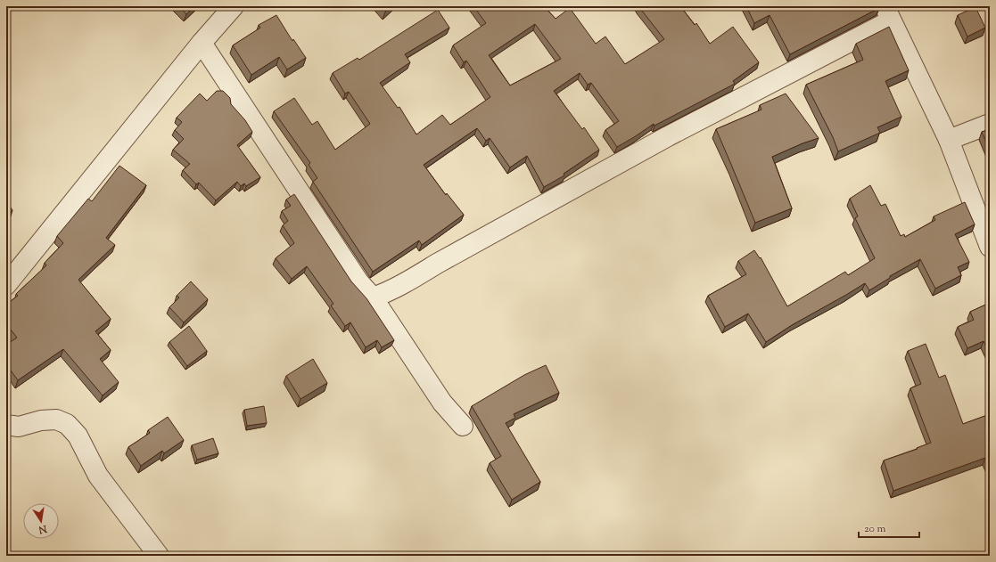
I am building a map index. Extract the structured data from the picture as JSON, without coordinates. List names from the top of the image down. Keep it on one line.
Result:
{"scale_bar":"20 m","north":"bottom"}
